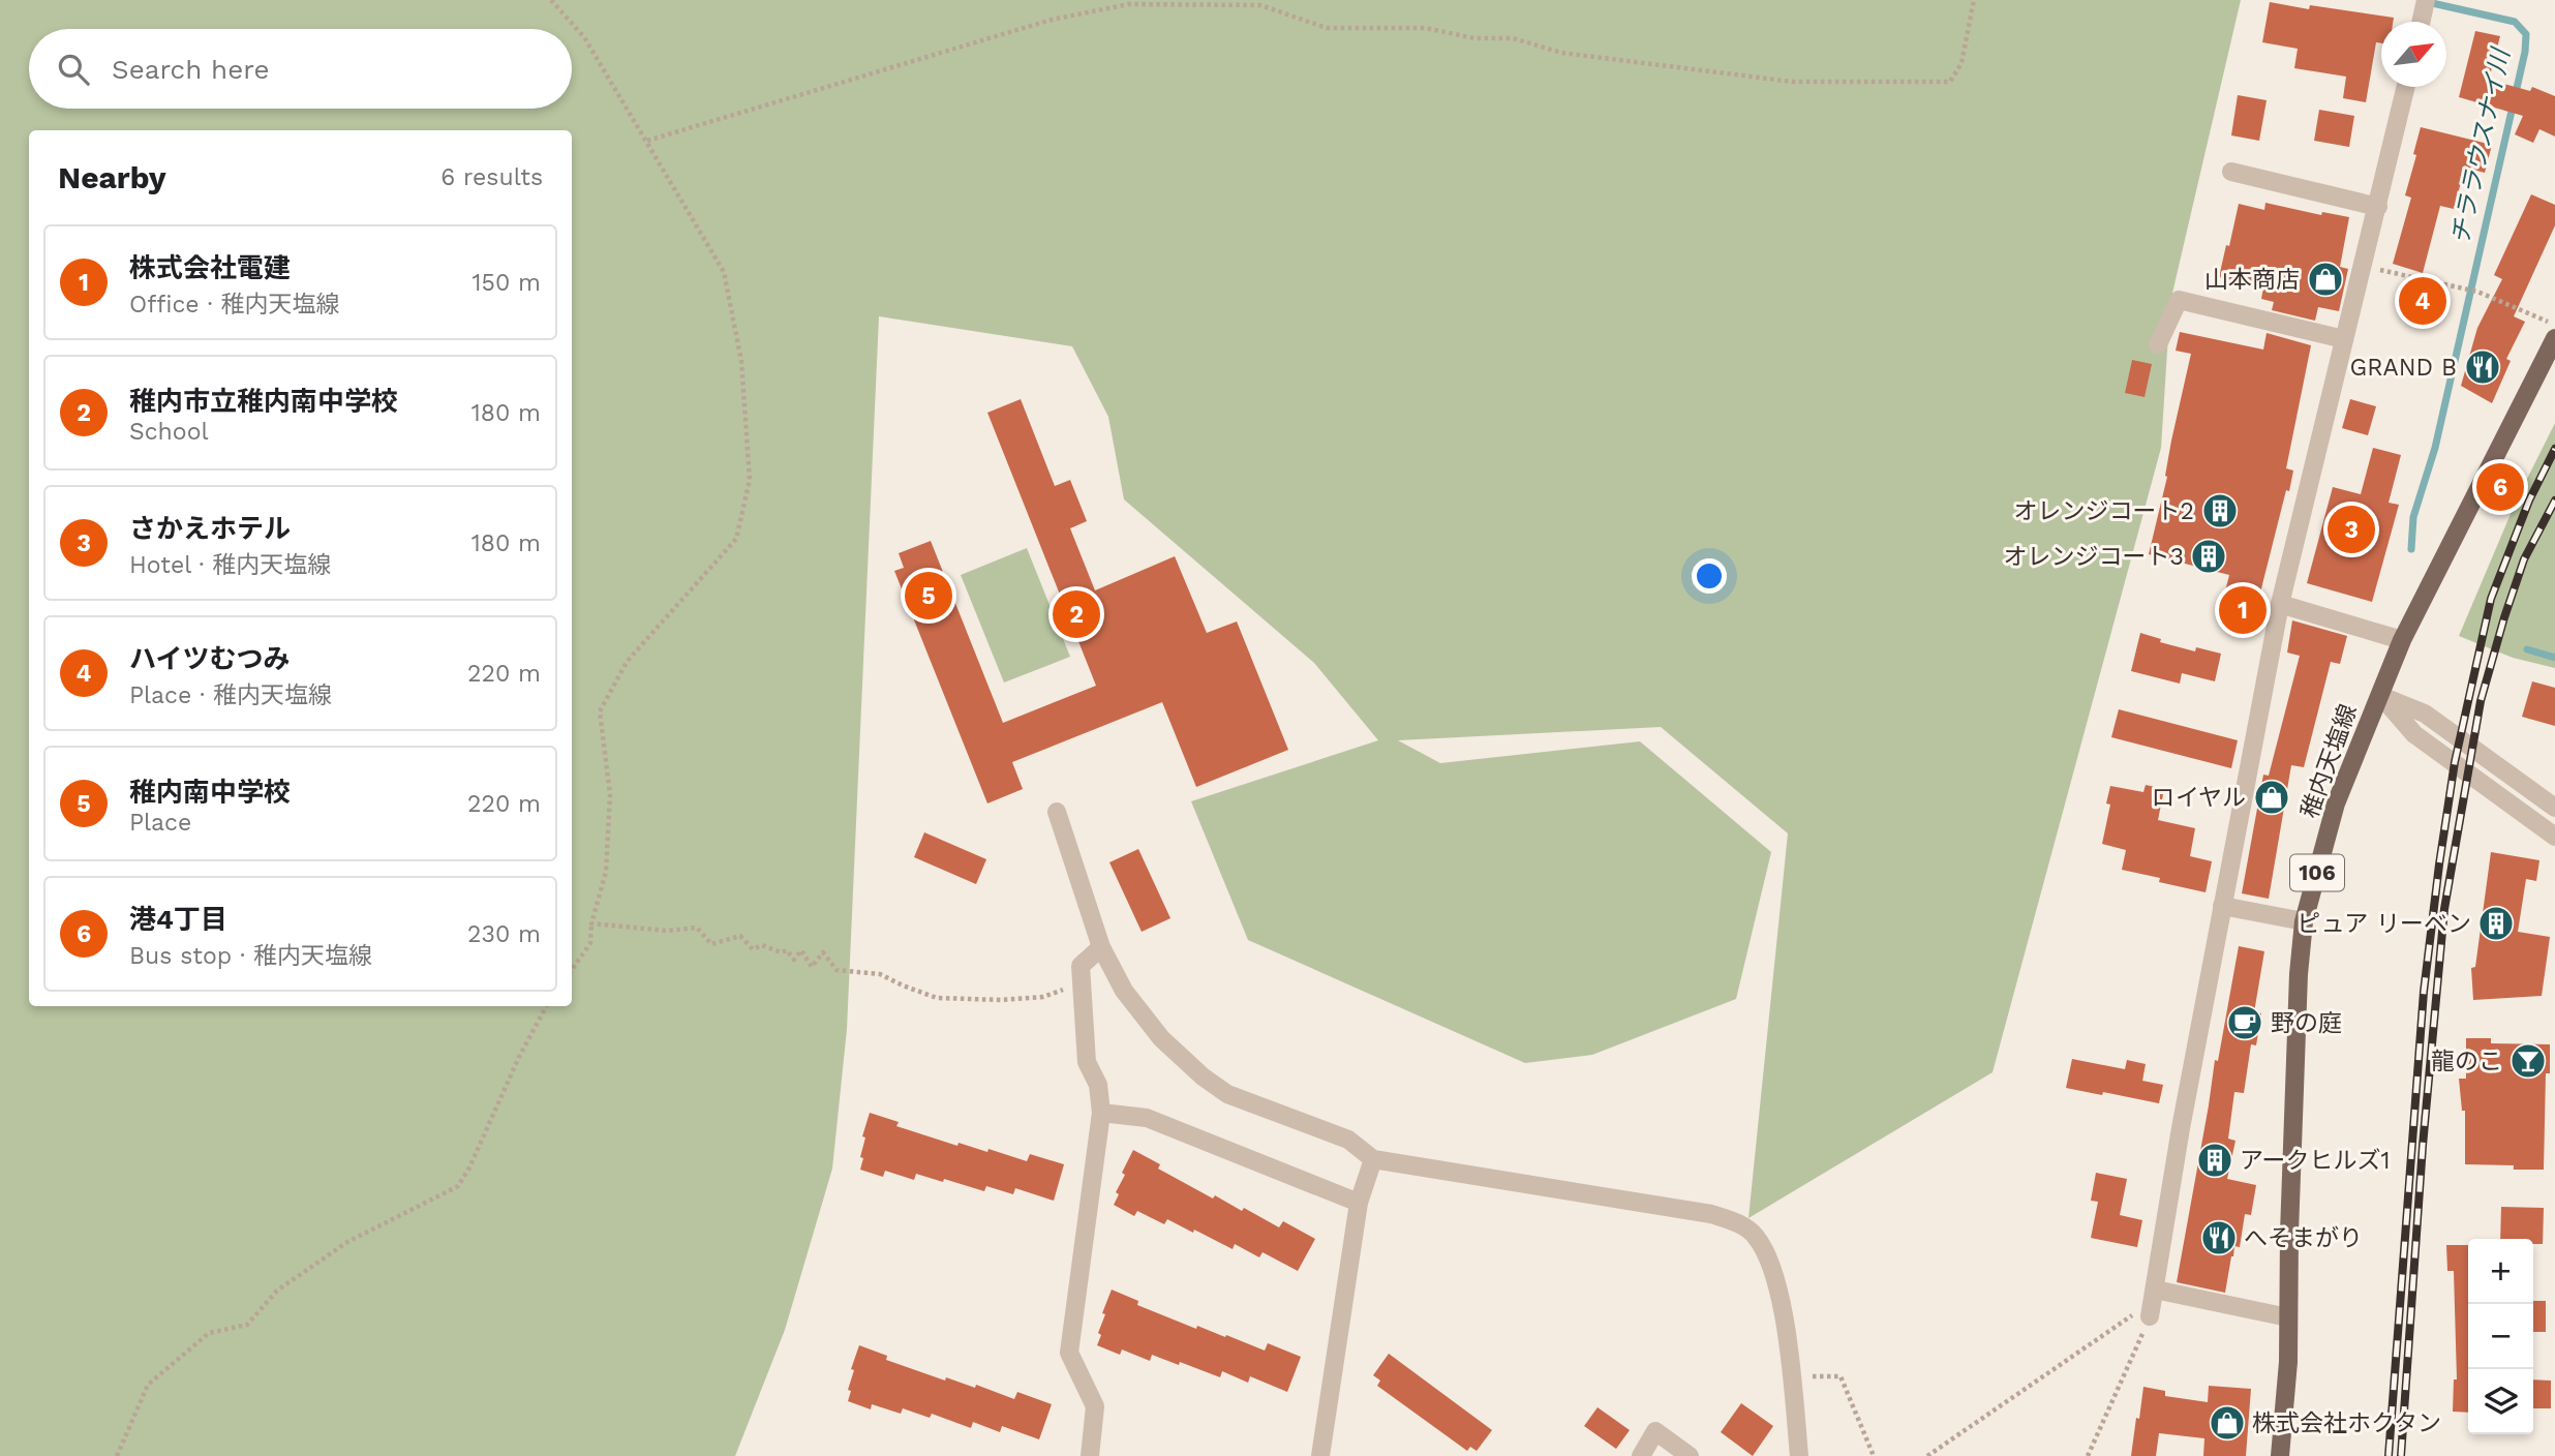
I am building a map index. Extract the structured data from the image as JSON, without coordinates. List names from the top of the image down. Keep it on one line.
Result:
{"streets":{"main road":["稚内天塩線","106"]},"water":["チララウスナイ川"],"places":{"shop":["山本商店","ロイヤル","株式会社ホクタン"],"restaurant":["GRAND B","へそまがり"],"building":["オレンジコート2","オレンジコート3","ピュア リーベン","アークヒルズ1"],"cafe":["野の庭"],"bar":["龍のこ"]},"north":"top right","page":{"search":"Search here","heading":["Nearby","6 results"],"list":[{"mark":"1","name":"株式会社電建","note":"Office · 稚内天塩線","value":"150 m"},{"mark":"2","name":"稚内市立稚内南中学校","note":"School","value":"180 m"},{"mark":"3","name":"さかえホテル","note":"Hotel · 稚内天塩線","value":"180 m"},{"mark":"4","name":"ハイツむつみ","note":"Place · 稚内天塩線","value":"220 m"},{"mark":"5","name":"稚内南中学校","note":"Place","value":"220 m"},{"mark":"6","name":"港4丁目","note":"Bus stop · 稚内天塩線","value":"230 m"}],"pins":["4","6","3","5","1","2"],"map_buttons":["+","−"]}}
